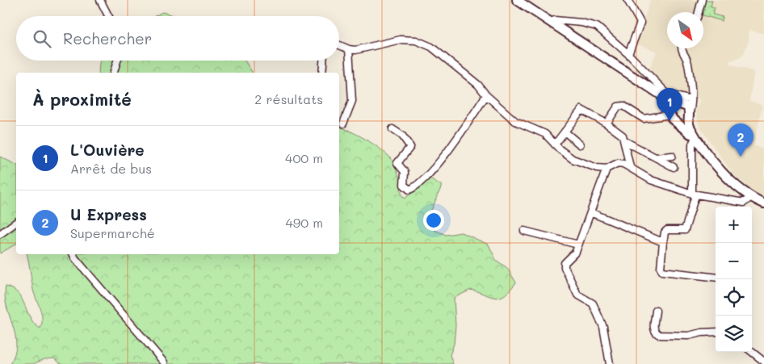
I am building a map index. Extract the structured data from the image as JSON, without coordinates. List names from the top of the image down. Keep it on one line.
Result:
{"north":"bottom right","page":{"search":"Rechercher","heading":["À proximité","2 résultats"],"pins":["1","2"],"list":[{"mark":"1","name":"L'Ouvière","note":"Arrêt de bus","value":"400 m"},{"mark":"2","name":"U Express","note":"Supermarché","value":"490 m"}],"map_buttons":["+","−"]}}
